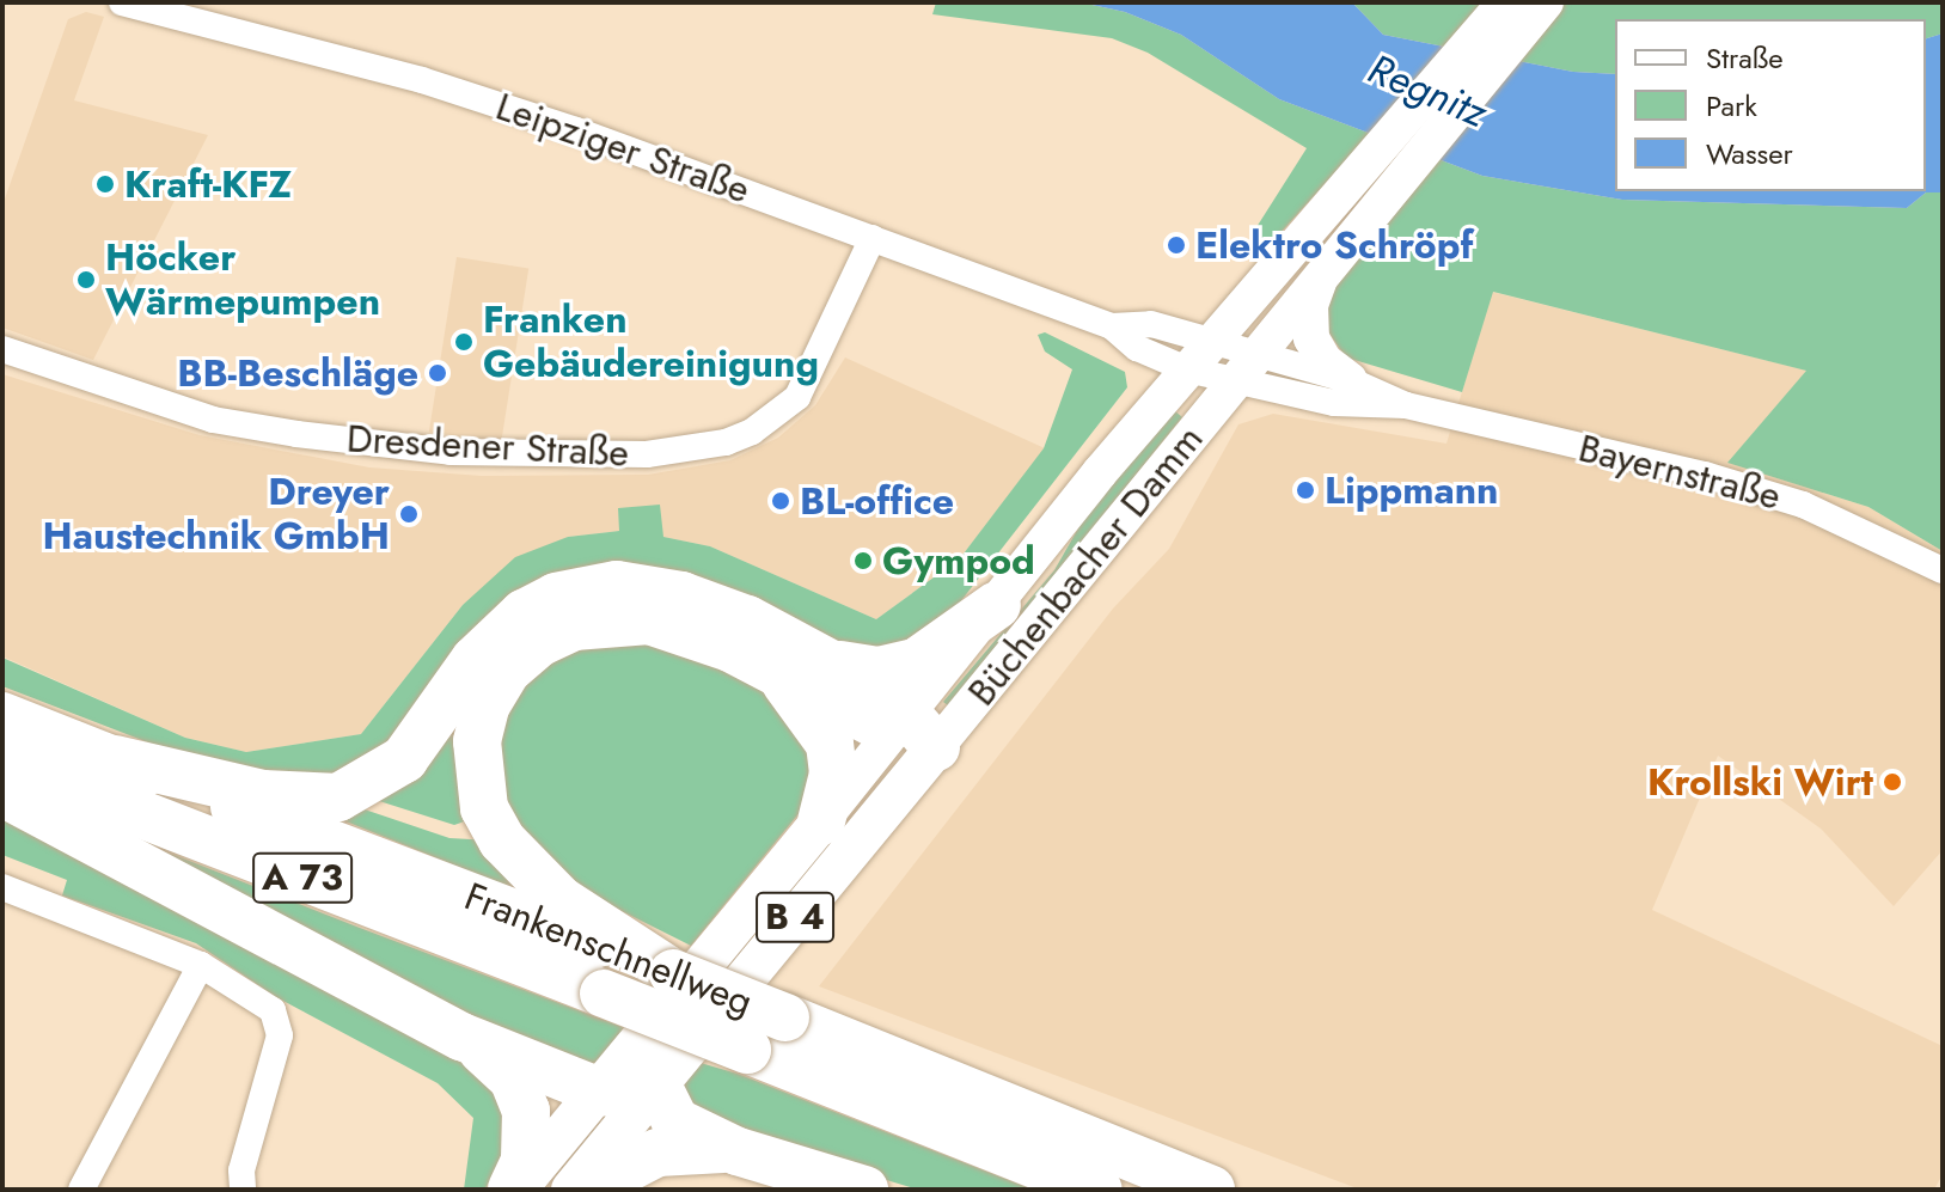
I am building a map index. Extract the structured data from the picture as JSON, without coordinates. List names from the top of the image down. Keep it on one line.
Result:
{"streets":{"highway":["A 73","Frankenschnellweg"],"main road":["Büchenbacher Damm","B 4"],"street":["Leipziger Straße","Dresdener Straße","Bayernstraße"]},"crossings":[["Leipziger Straße","Dresdener Straße"],["Leipziger Straße","Büchenbacher Damm"],["Bayernstraße","Büchenbacher Damm"],["Büchenbacher Damm","B 4"]],"water":["Regnitz"],"places":["Kraft-KFZ","Elektro Schröpf","Höcker Wärmepumpen","Franken Gebäudereinigung","BB-Beschläge","Lippmann","BL-office","Dreyer Haustechnik GmbH","Gympod","Krollski Wirt"],"legend":["Straße","Park","Wasser"]}
